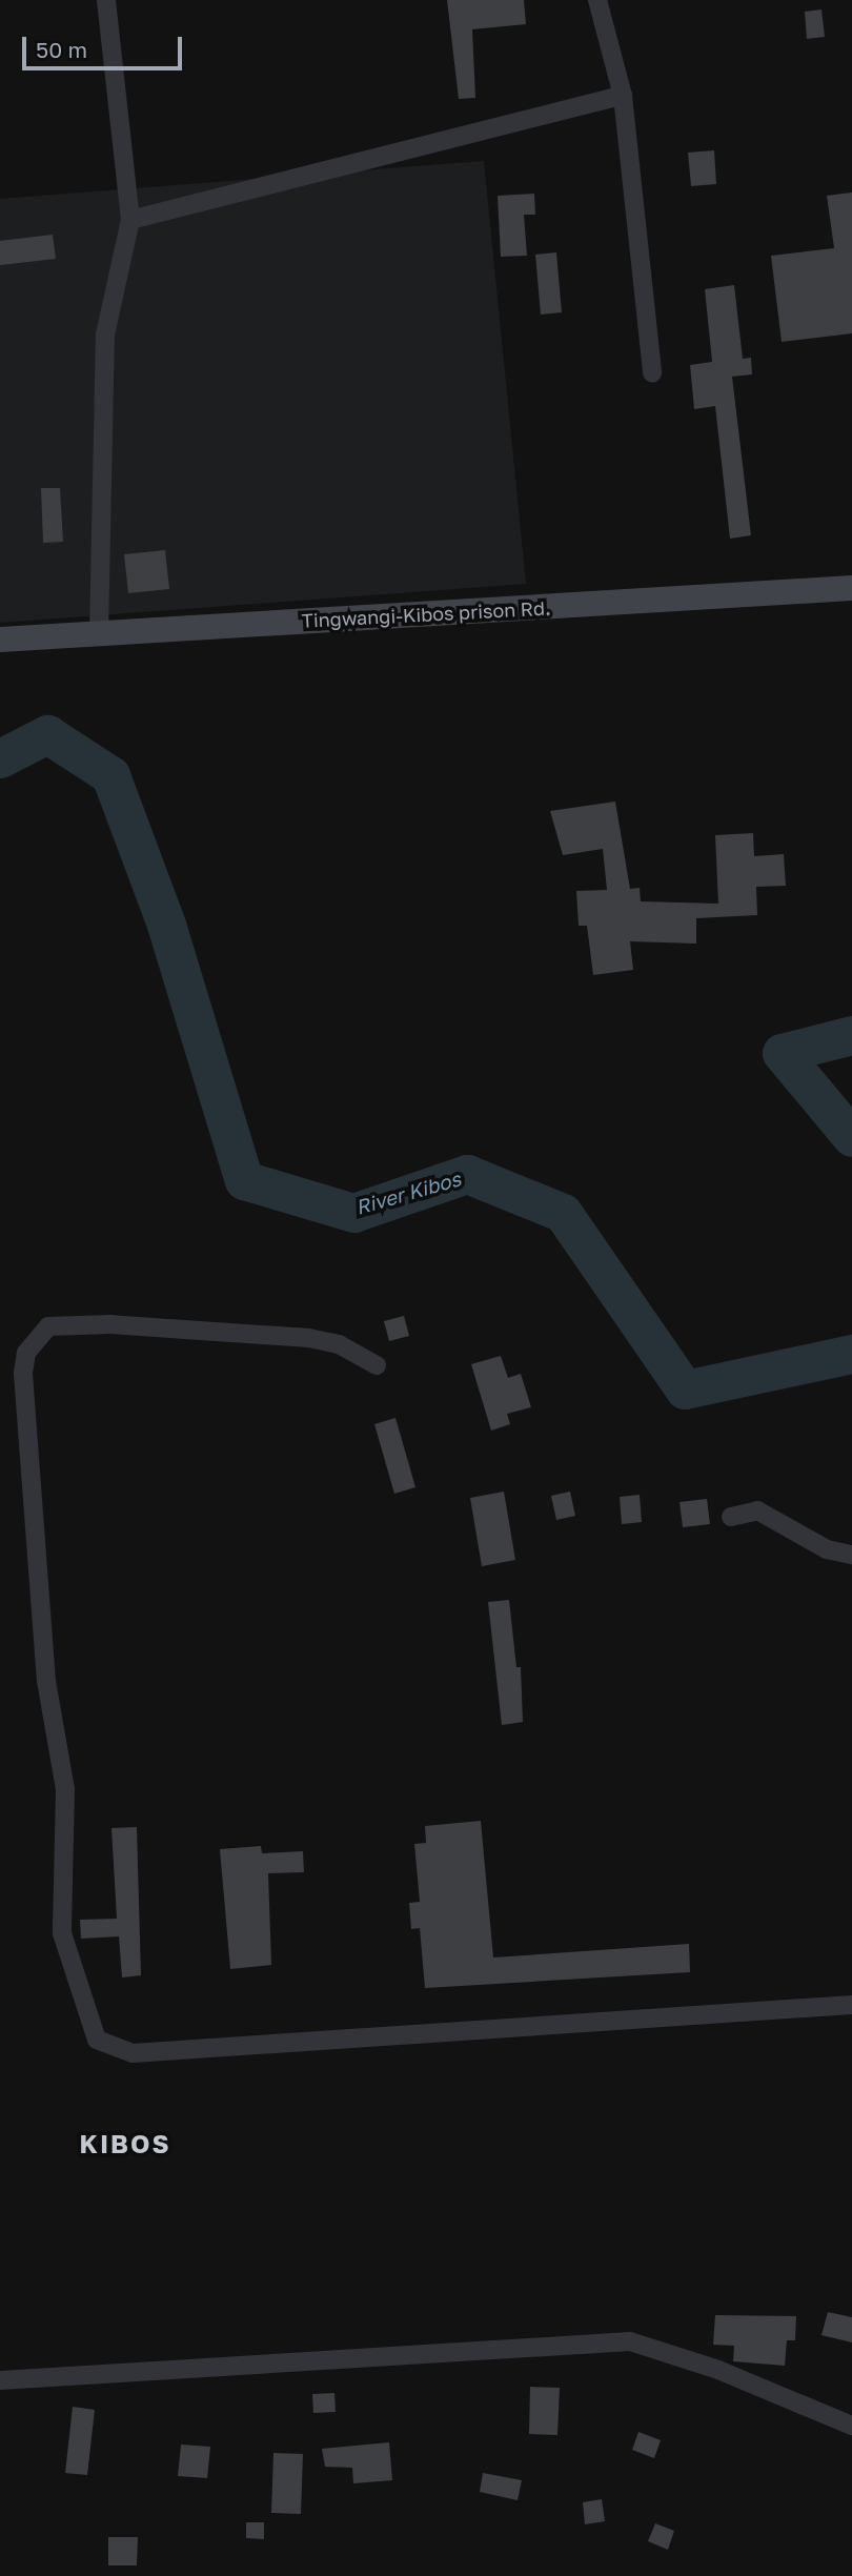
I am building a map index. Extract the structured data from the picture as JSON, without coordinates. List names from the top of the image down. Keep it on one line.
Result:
{"streets":{"street":["Tingwangi-Kibos prison Rd."]},"districts":["KIBOS"],"water":["River Kibos"],"scale_bar":"50 m"}
